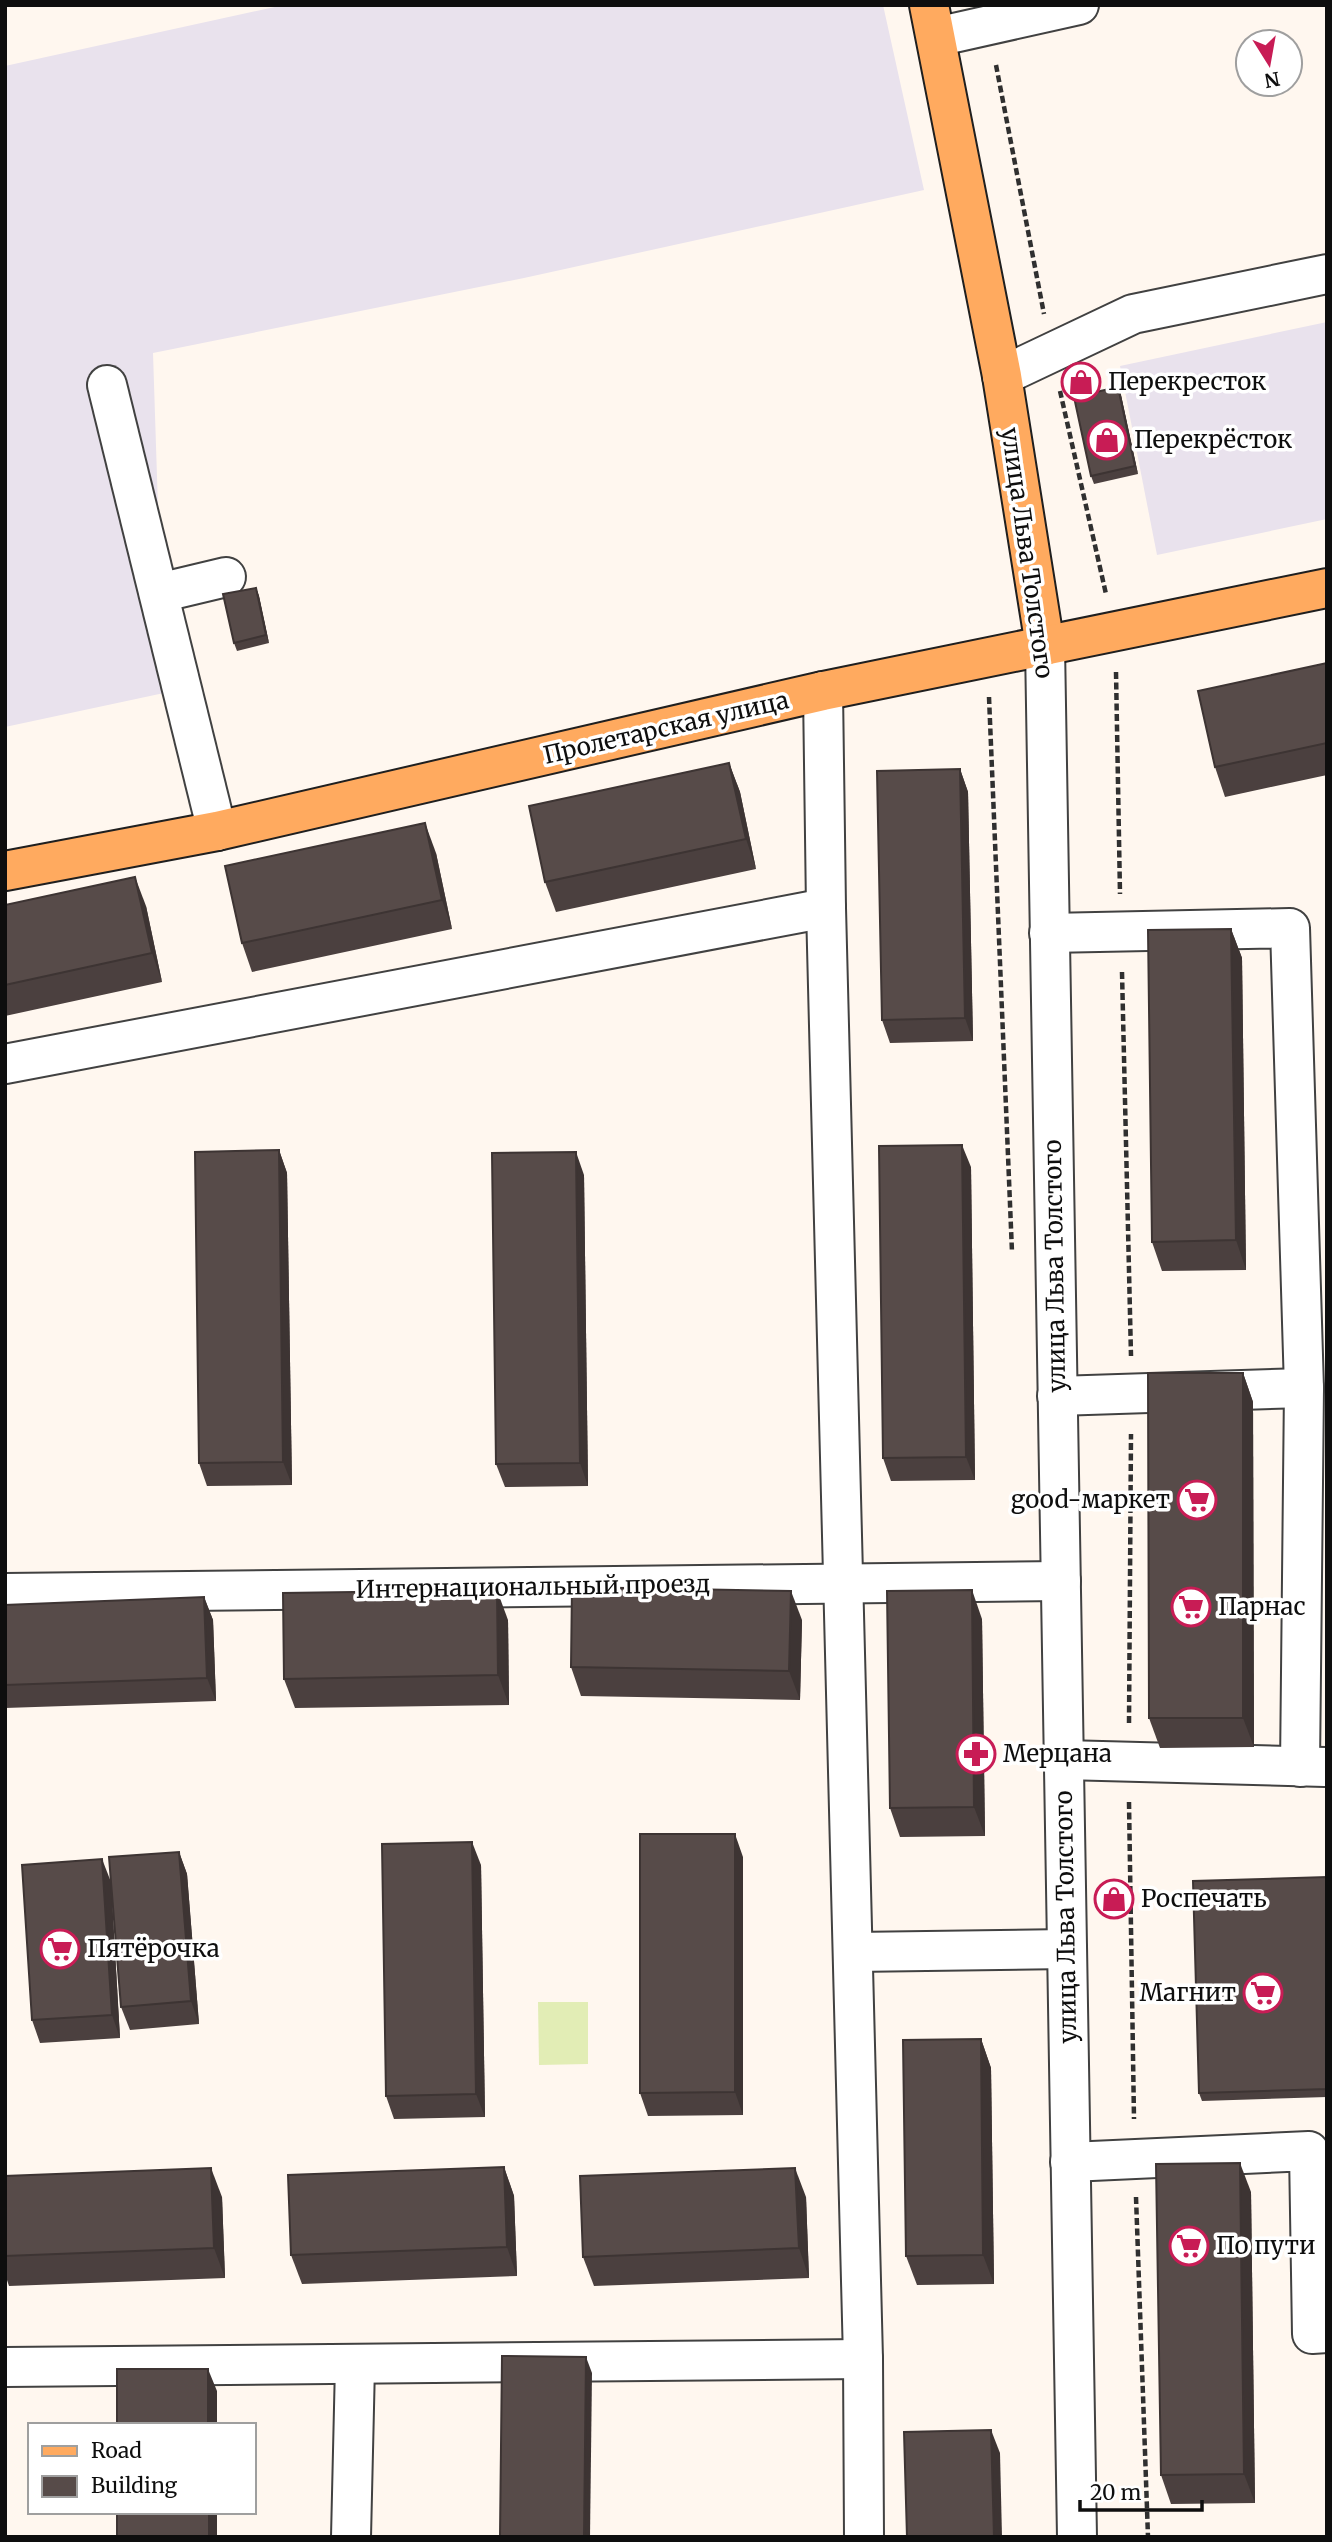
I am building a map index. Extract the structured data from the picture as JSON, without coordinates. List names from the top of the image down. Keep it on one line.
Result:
{"streets":{"main road":["улица Льва Толстого","Пролетарская улица"],"street":["Интернациональный проезд"]},"crossings":[["улица Льва Толстого","Пролетарская улица"],["улица Льва Толстого","Интернациональный проезд"]],"places":{"shop":["Перекресток","Перекрёсток","Роспечать"],"supermarket":["good-маркет","Парнас","Пятёрочка","Магнит","По пути"],"pharmacy":["Мерцана"]},"legend":["Road","Building"],"scale_bar":"20 m","north":"bottom"}
